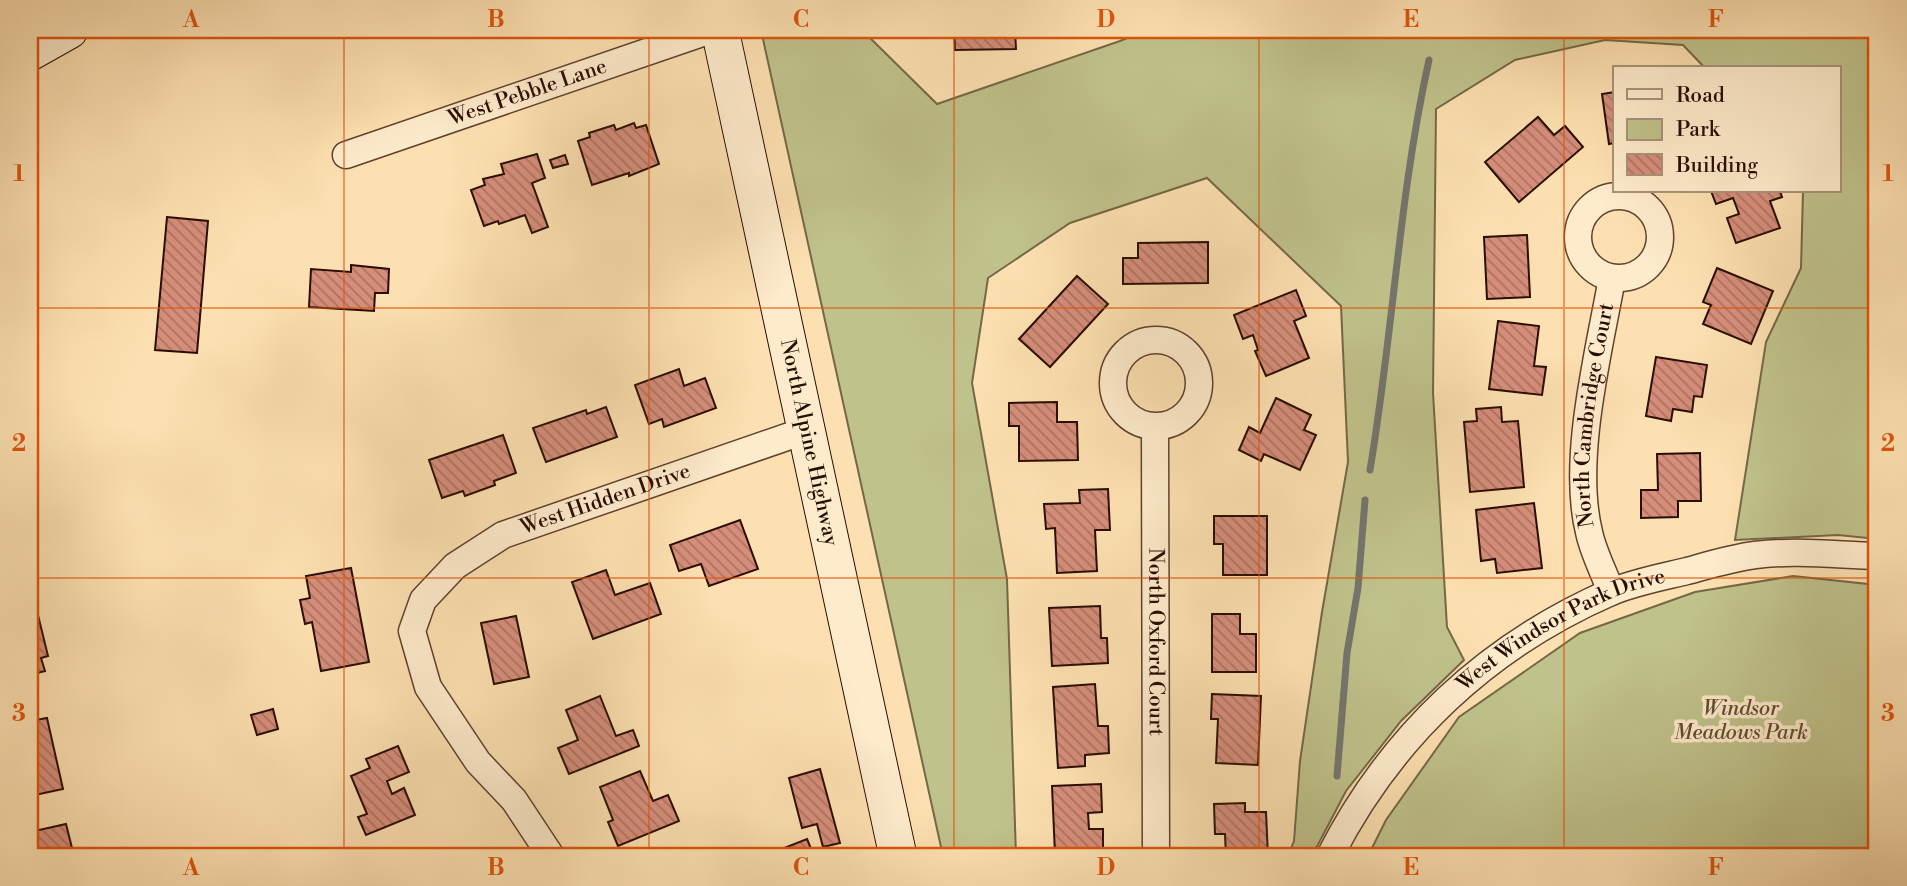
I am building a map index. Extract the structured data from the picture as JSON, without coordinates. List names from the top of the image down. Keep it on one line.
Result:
{"streets":{"main road":["North Alpine Highway"],"street":["West Pebble Lane","North Cambridge Court","West Hidden Drive","West Windsor Park Drive","North Oxford Court"]},"crossings":[["North Cambridge Court","West Windsor Park Drive"],["North Alpine Highway","West Hidden Drive"]],"parks":["Windsor Meadows Park"],"legend":["Road","Park","Building"],"grid":{"columns":["A","B","C","D","E","F"],"rows":["1","2","3"]}}
